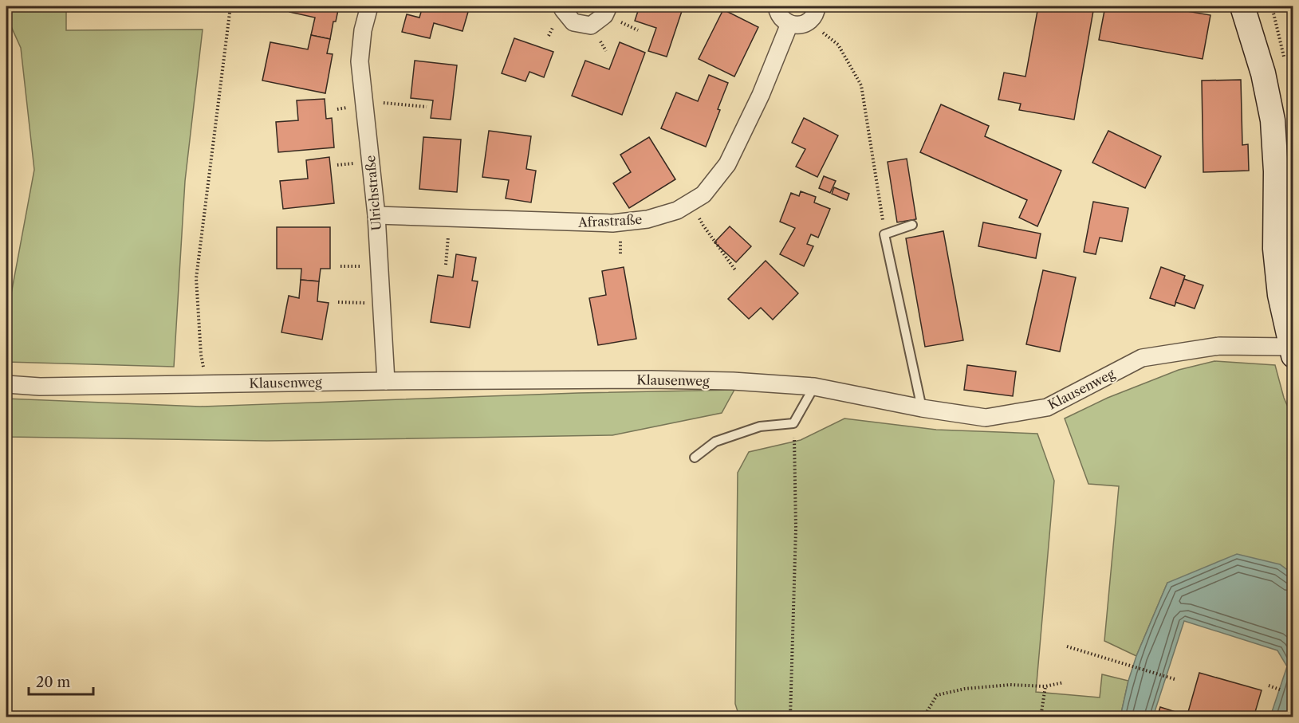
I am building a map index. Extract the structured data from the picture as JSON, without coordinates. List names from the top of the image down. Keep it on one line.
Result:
{"streets":{"street":["Ulrichstraße","Afrastraße","Klausenweg"]},"crossings":[["Ulrichstraße","Afrastraße"],["Ulrichstraße","Klausenweg"]],"scale_bar":"20 m"}
